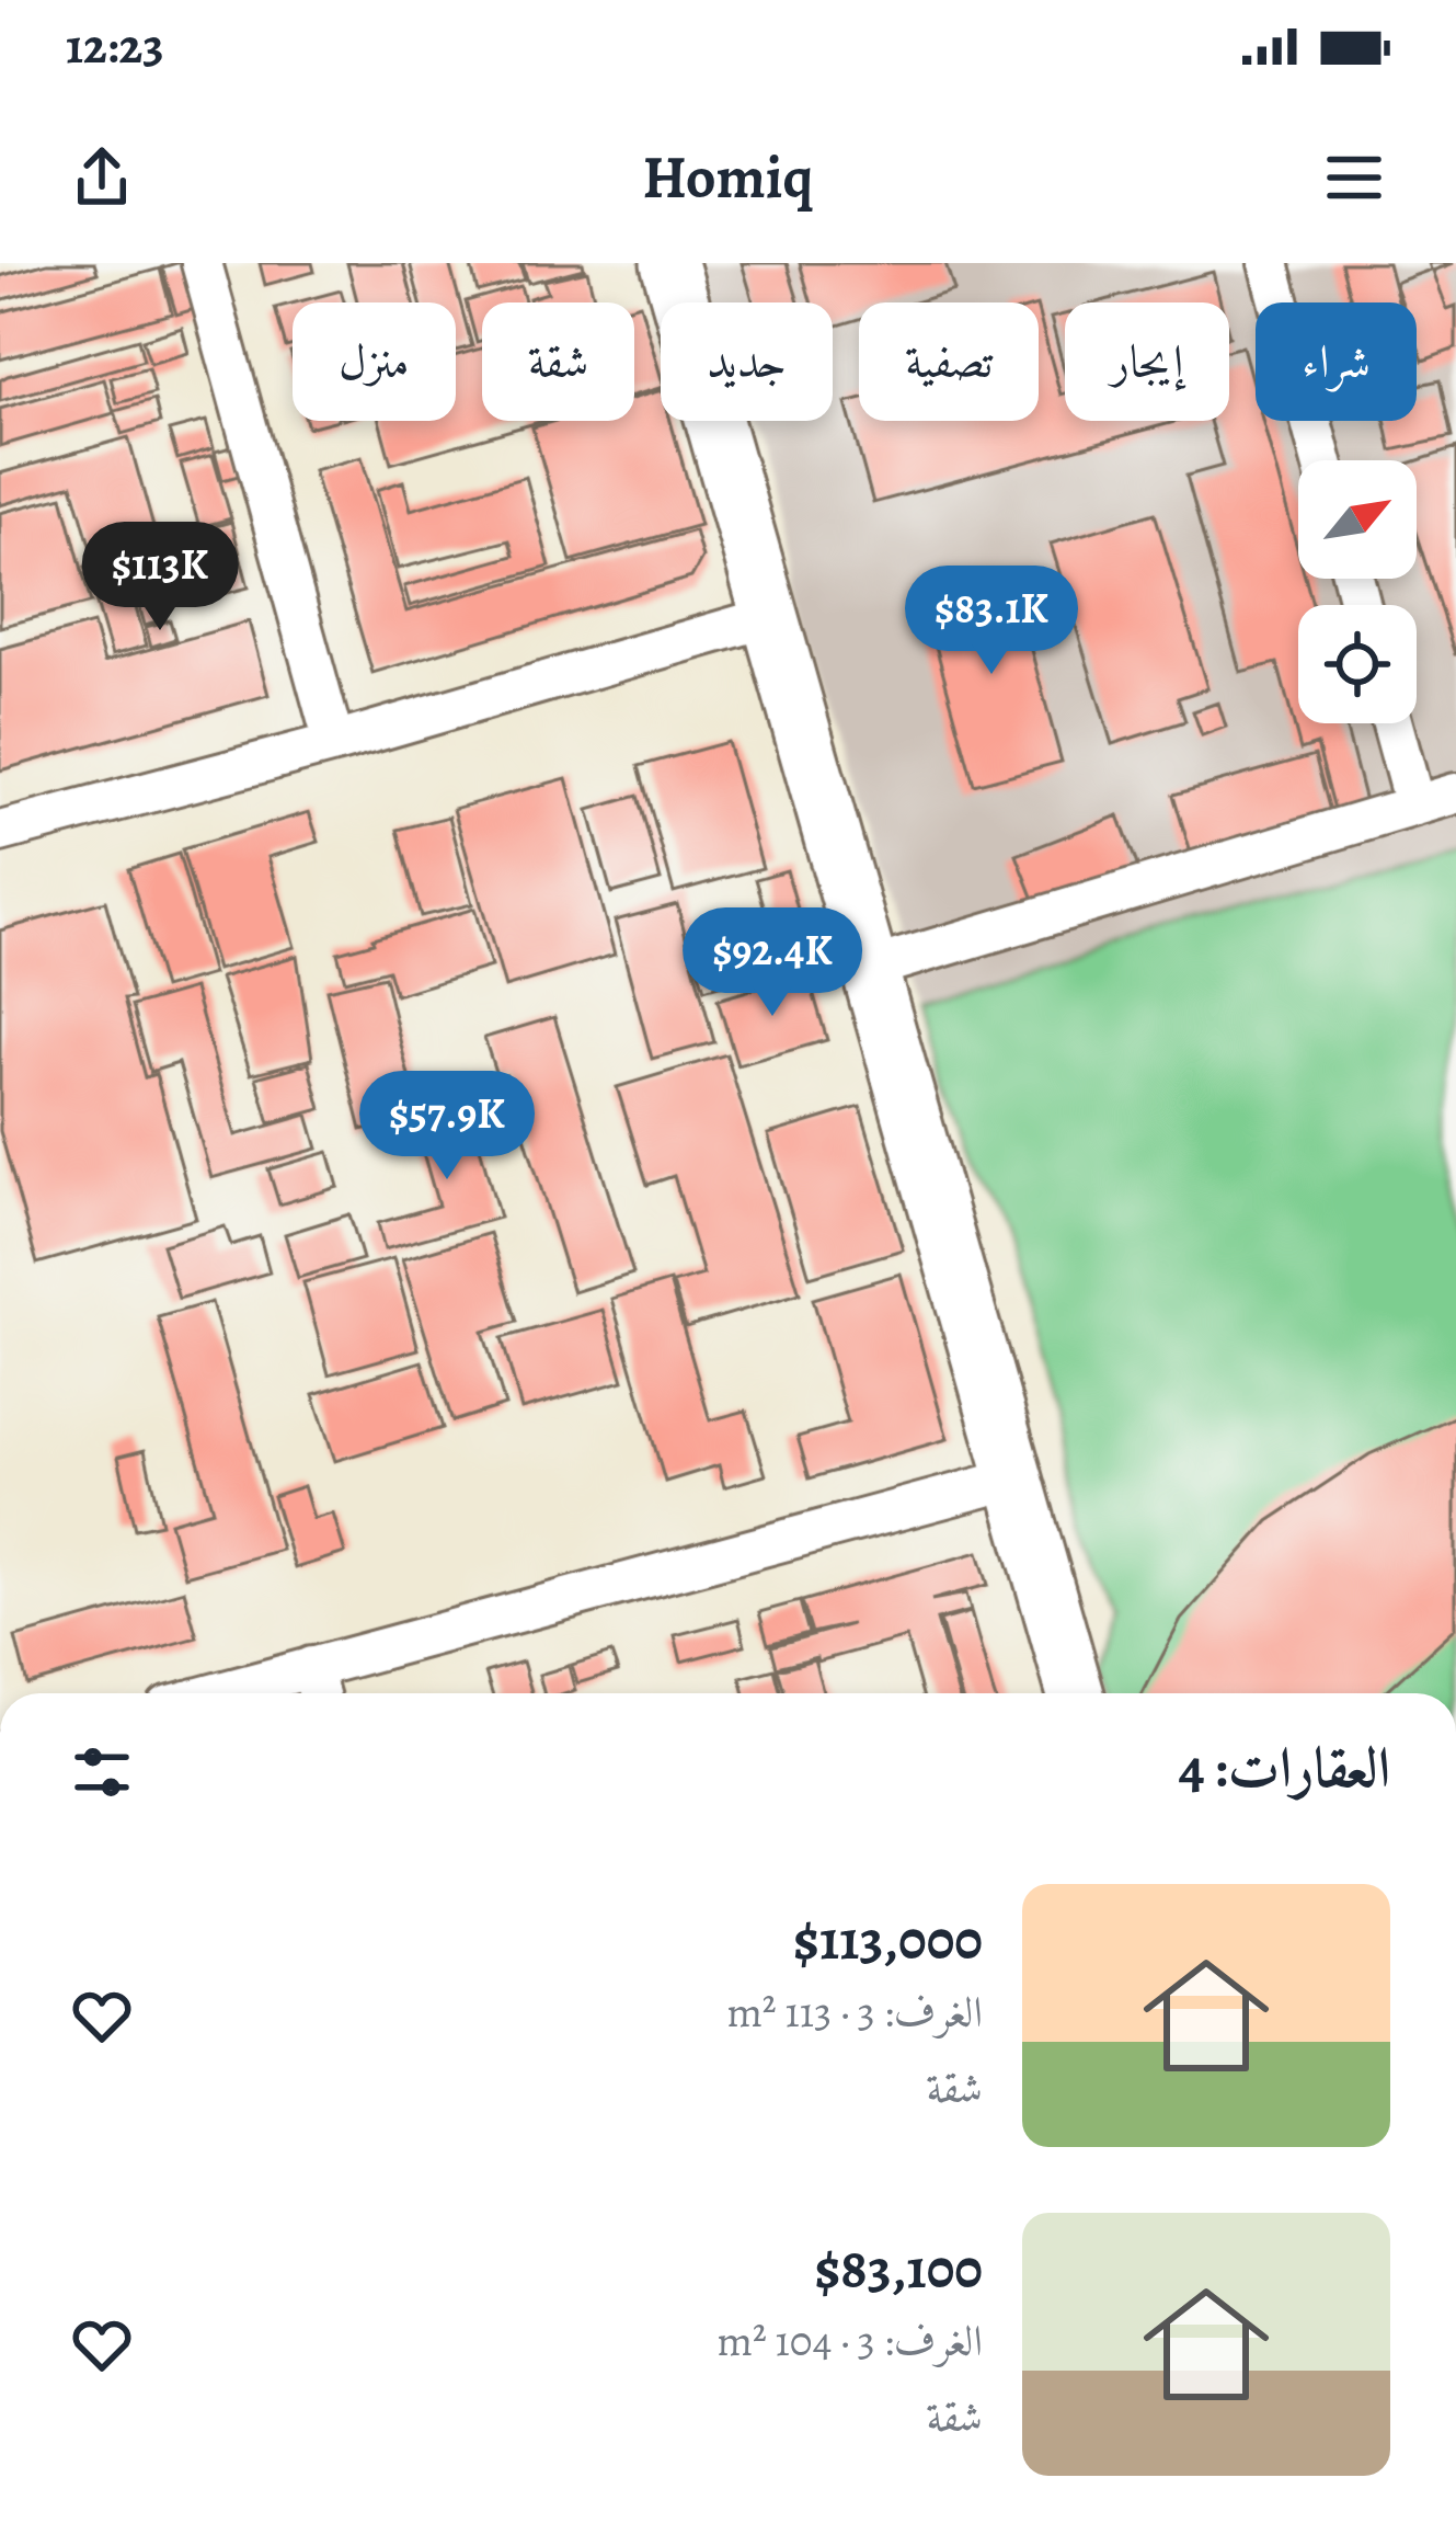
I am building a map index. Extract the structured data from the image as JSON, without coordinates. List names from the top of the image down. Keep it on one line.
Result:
{"north":"top right","page":{"status":"12:23","header":"Homiq","chip":["شراء","إيجار","تصفية","جديد","شقة","منزل"],"price":["$113K","$83.1K","$92.4K","$57.9K"],"heading":"العقارات: 4","list":[{"name":"$113,000","note":"الغرف: 3 · 113 m² · شقة"},{"name":"$83,100","note":"الغرف: 3 · 104 m² · شقة"}]}}
